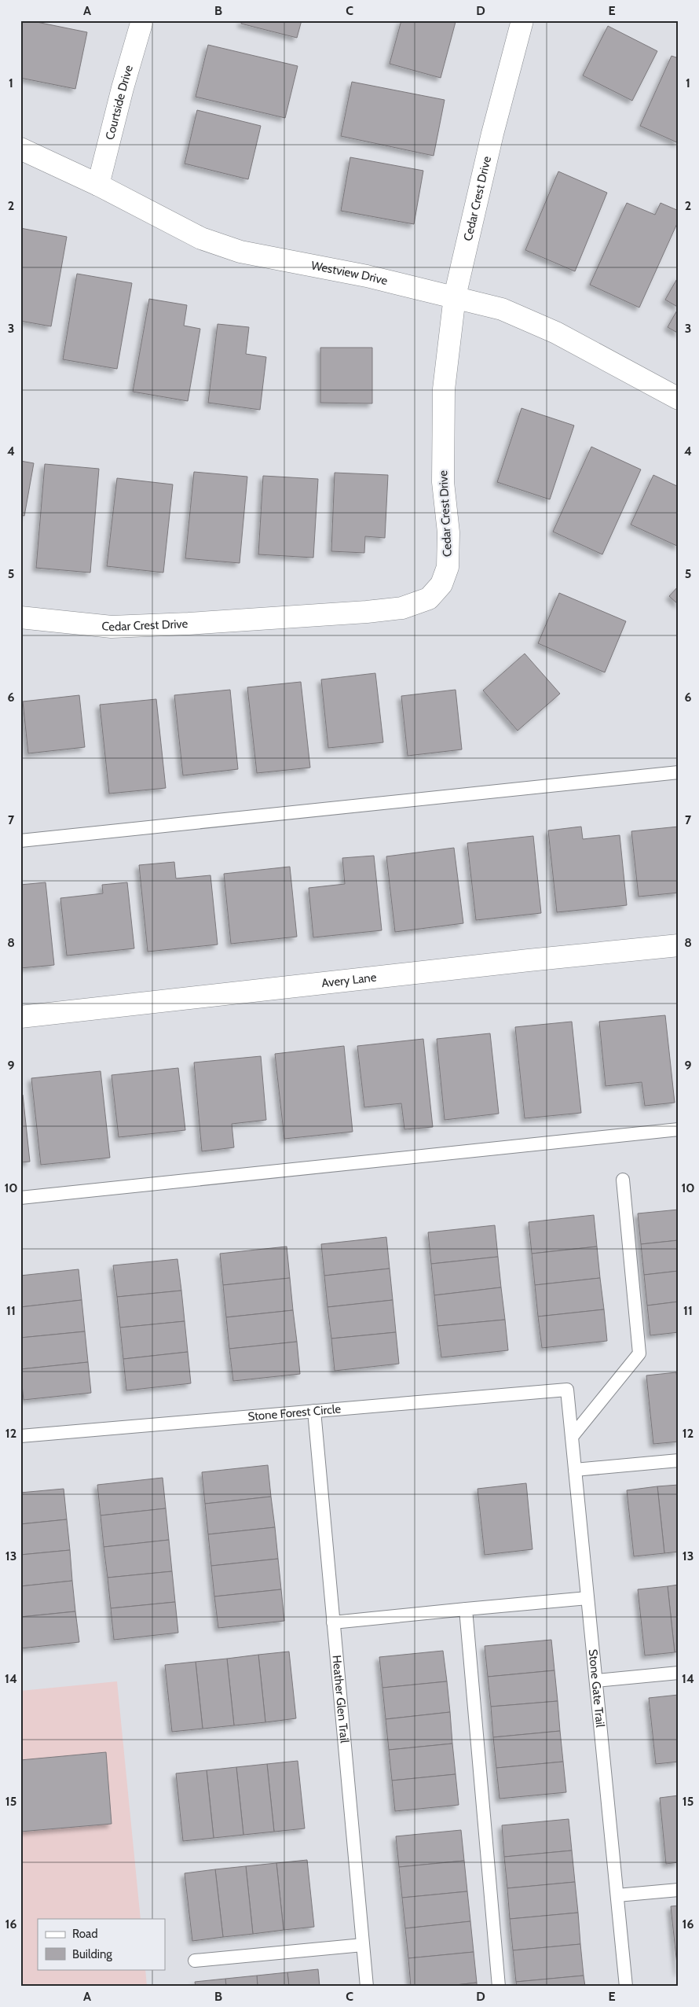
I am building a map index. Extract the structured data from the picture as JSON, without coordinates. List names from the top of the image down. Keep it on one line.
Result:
{"streets":{"street":["Courtside Drive","Cedar Crest Drive","Westview Drive","Avery Lane"],"lane":["Stone Forest Circle","Stone Gate Trail","Heather Glen Trail"]},"crossings":[["Courtside Drive","Westview Drive"],["Cedar Crest Drive","Westview Drive"],["Stone Forest Circle","Stone Gate Trail"],["Stone Forest Circle","Heather Glen Trail"]],"legend":["Road","Building"],"grid":{"columns":["A","B","C","D","E"],"rows":["1","2","3","4","5","6","7","8","9","10","11","12","13","14","15","16"]}}
